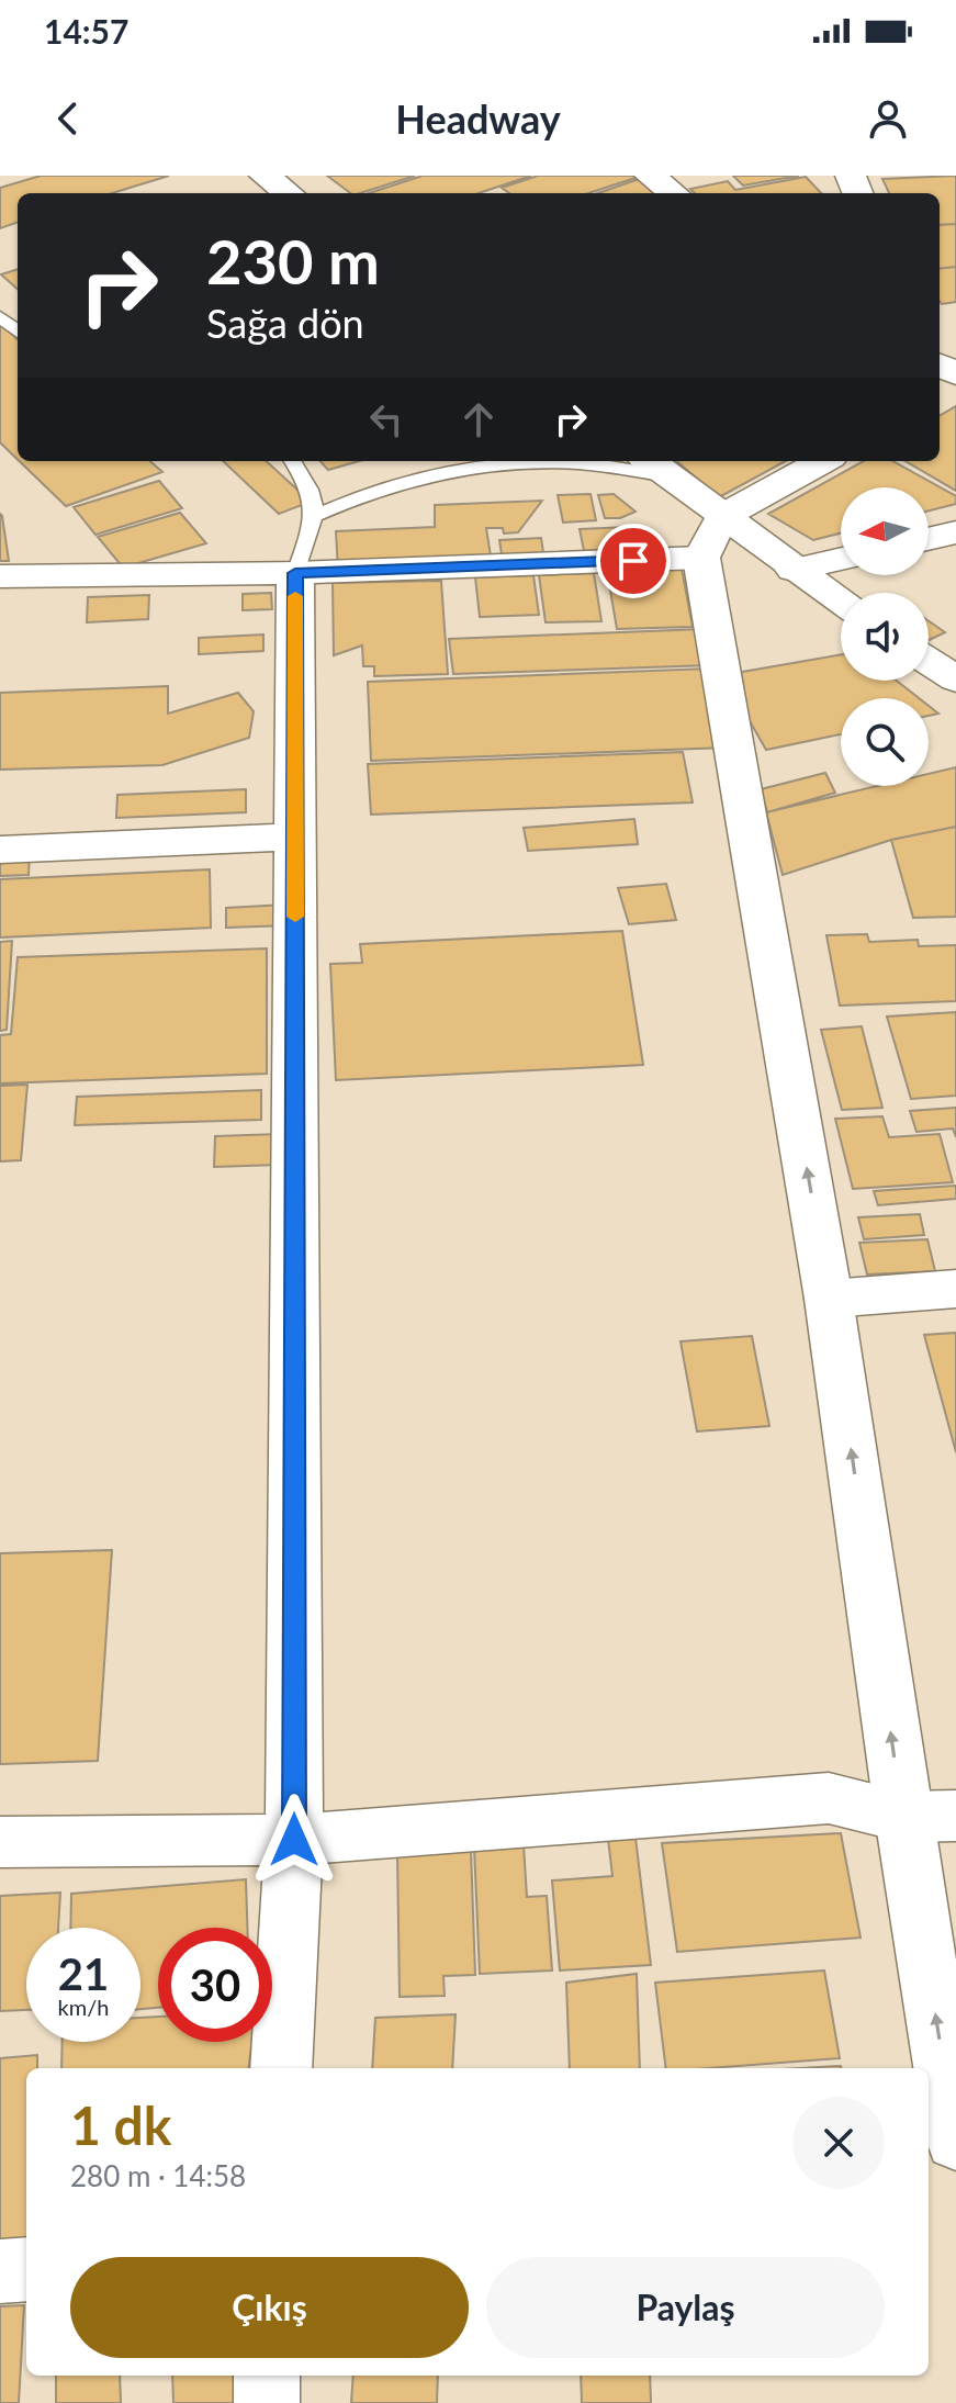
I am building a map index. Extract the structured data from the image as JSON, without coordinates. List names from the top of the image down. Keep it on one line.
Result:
{"north":"left","page":{"status":"14:57","header":"Headway","turn":["230 m","Sağa dön"],"speed":"21 km/h","limit":"30","heading":["1 dk","280 m · 14:58"],"buttons":["Çıkış","Paylaş"]}}
